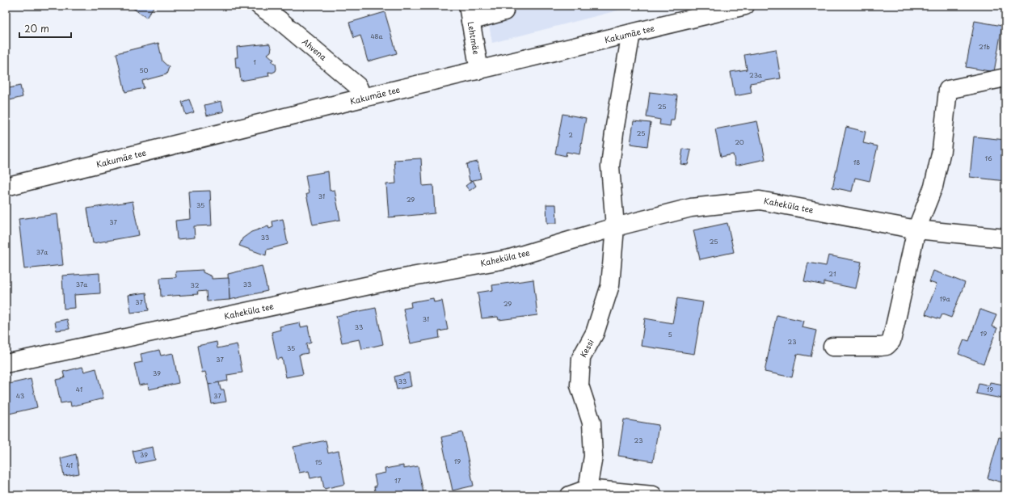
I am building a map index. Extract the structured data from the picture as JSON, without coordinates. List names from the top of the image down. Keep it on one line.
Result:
{"streets":{"street":["Kakumäe tee","Lehtmäe","Ahvena","Kaheküla tee","Kessi"]},"crossings":[["Kakumäe tee","Lehtmäe"],["Kakumäe tee","Ahvena"],["Kakumäe tee","Kessi"],["Kaheküla tee","Kessi"]],"house_numbers":["48a","21b","1","50","23a","25","25","2","20","16","18","31","29","35","37","33","25","37a","21","37a","33","32","19a","37","29","31","33","19","5","23","35","37","39","33","41","19","43","37","23","39","19","15","41","17"],"scale_bar":"20 m"}
